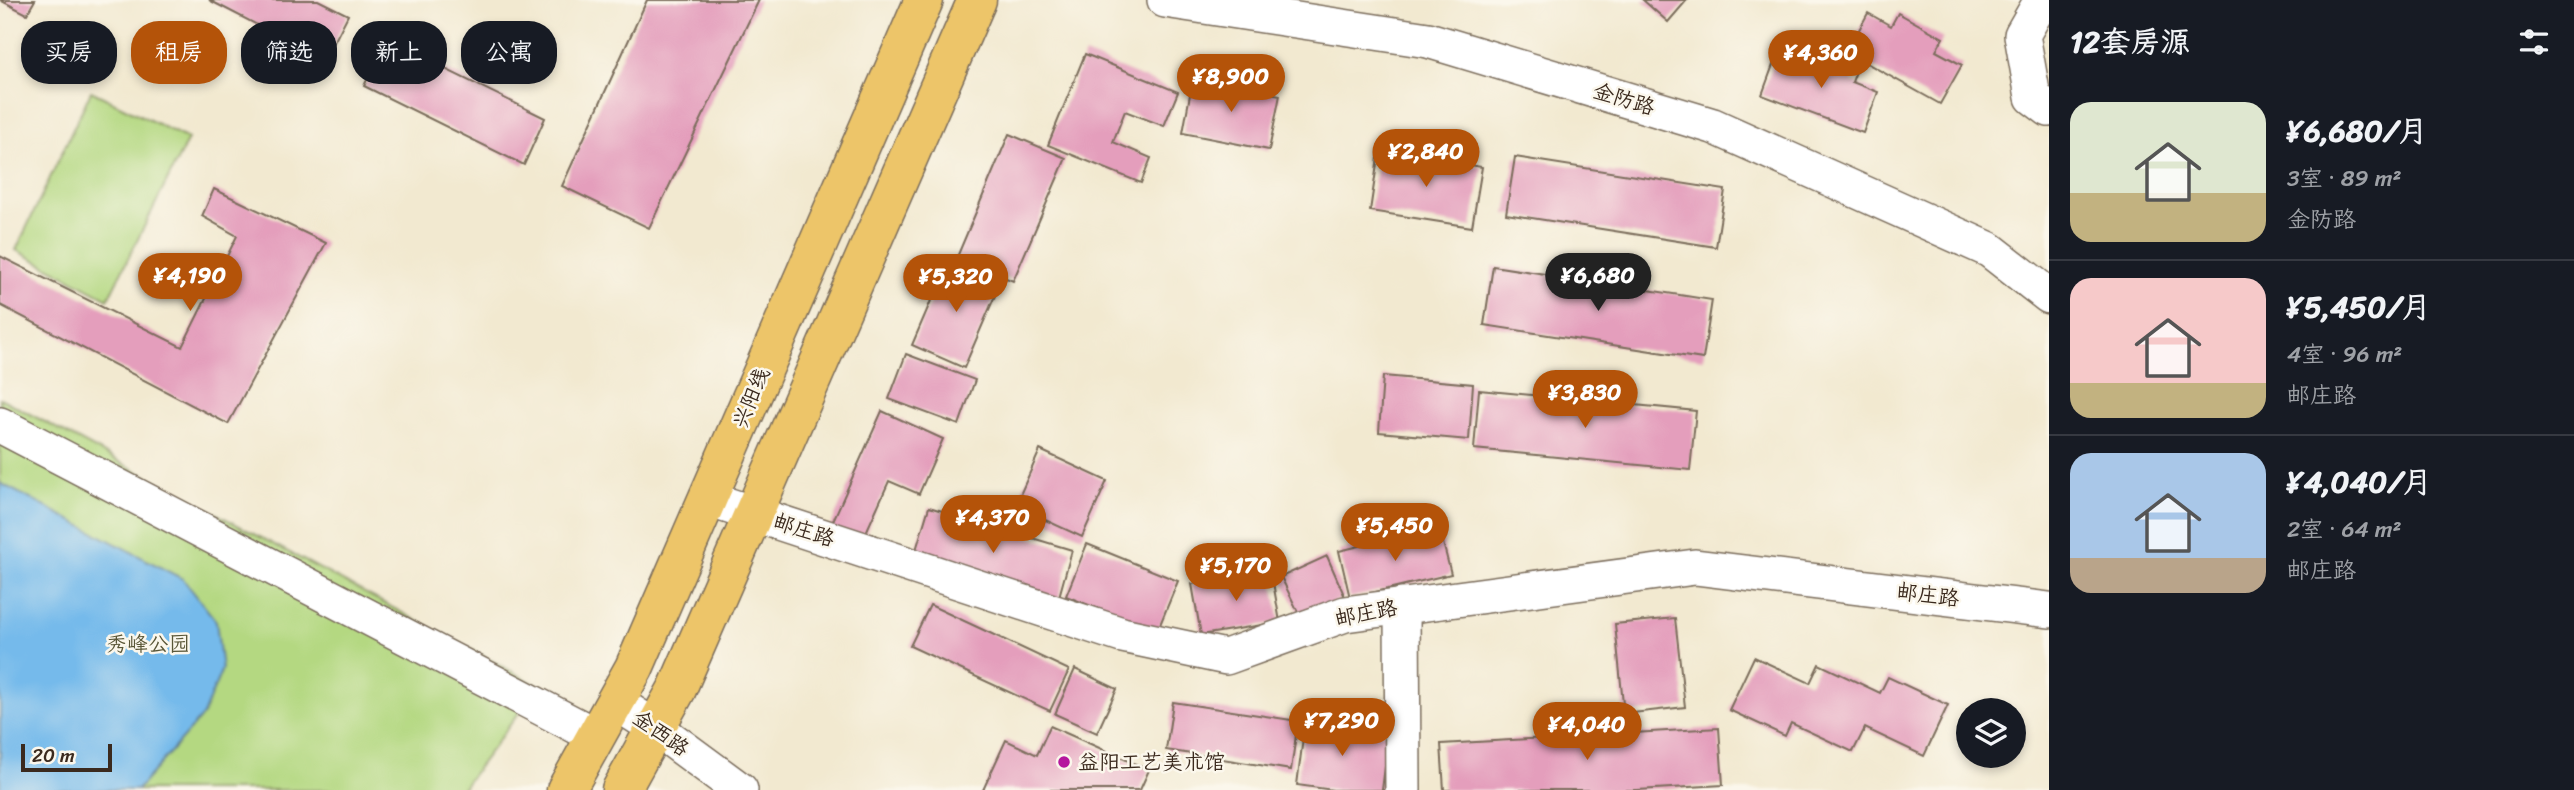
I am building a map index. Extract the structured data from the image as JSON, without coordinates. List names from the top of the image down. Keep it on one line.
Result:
{"streets":{"highway":["兴阳线"],"street":["金防路","邮庄路","金西路"]},"crossings":[["兴阳线","邮庄路"],["兴阳线","金西路"]],"parks":["秀峰公园"],"places":["益阳工艺美术馆"],"scale_bar":"20 m","page":{"heading":"12套房源","chip":["买房","租房","筛选","新上","公寓"],"price":["¥4,360","¥8,900","¥2,840","¥4,190","¥6,680","¥5,320","¥3,830","¥4,370","¥5,450","¥5,170","¥7,290","¥4,040"],"list":[{"name":"¥6,680/月","note":"3室 · 89 m² · 金防路"},{"name":"¥5,450/月","note":"4室 · 96 m² · 邮庄路"},{"name":"¥4,040/月","note":"2室 · 64 m² · 邮庄路"}],"scale":"20 m"}}
